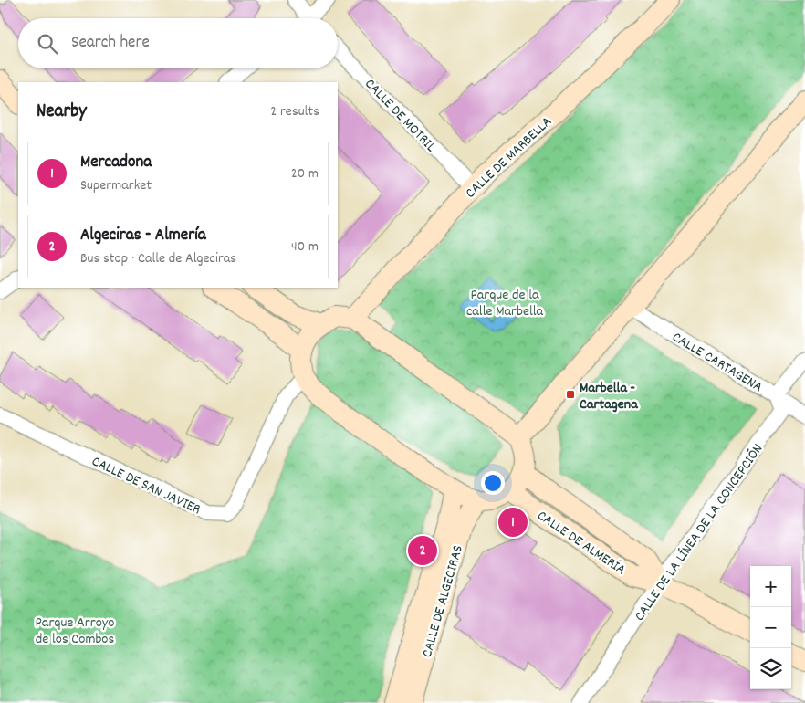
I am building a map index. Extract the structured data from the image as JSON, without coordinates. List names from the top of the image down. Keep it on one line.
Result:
{"streets":{"street":["CALLE DE MOTRIL","CALLE DE MARBELLA","CALLE CARTAGENA","CALLE DE SAN JAVIER","CALLE DE LA LÍNEA DE LA CONCEPCIÓN","CALLE DE ALMERÍA","CALLE DE ALGECIRAS"]},"crossings":[["CALLE DE MOTRIL","CALLE DE MARBELLA"],["CALLE CARTAGENA","CALLE DE LA LÍNEA DE LA CONCEPCIÓN"],["CALLE DE LA LÍNEA DE LA CONCEPCIÓN","CALLE DE ALMERÍA"]],"parks":["Parque de la calle Marbella","Parque Arroyo de los Combos"],"places":{"transit":["Marbella - Cartagena"]},"page":{"search":"Search here","heading":["Nearby","2 results"],"list":[{"mark":"1","name":"Mercadona","note":"Supermarket","value":"20 m"},{"mark":"2","name":"Algeciras - Almería","note":"Bus stop · Calle de Algeciras","value":"40 m"}],"pins":["1","2"],"map_buttons":["+","−"]}}
